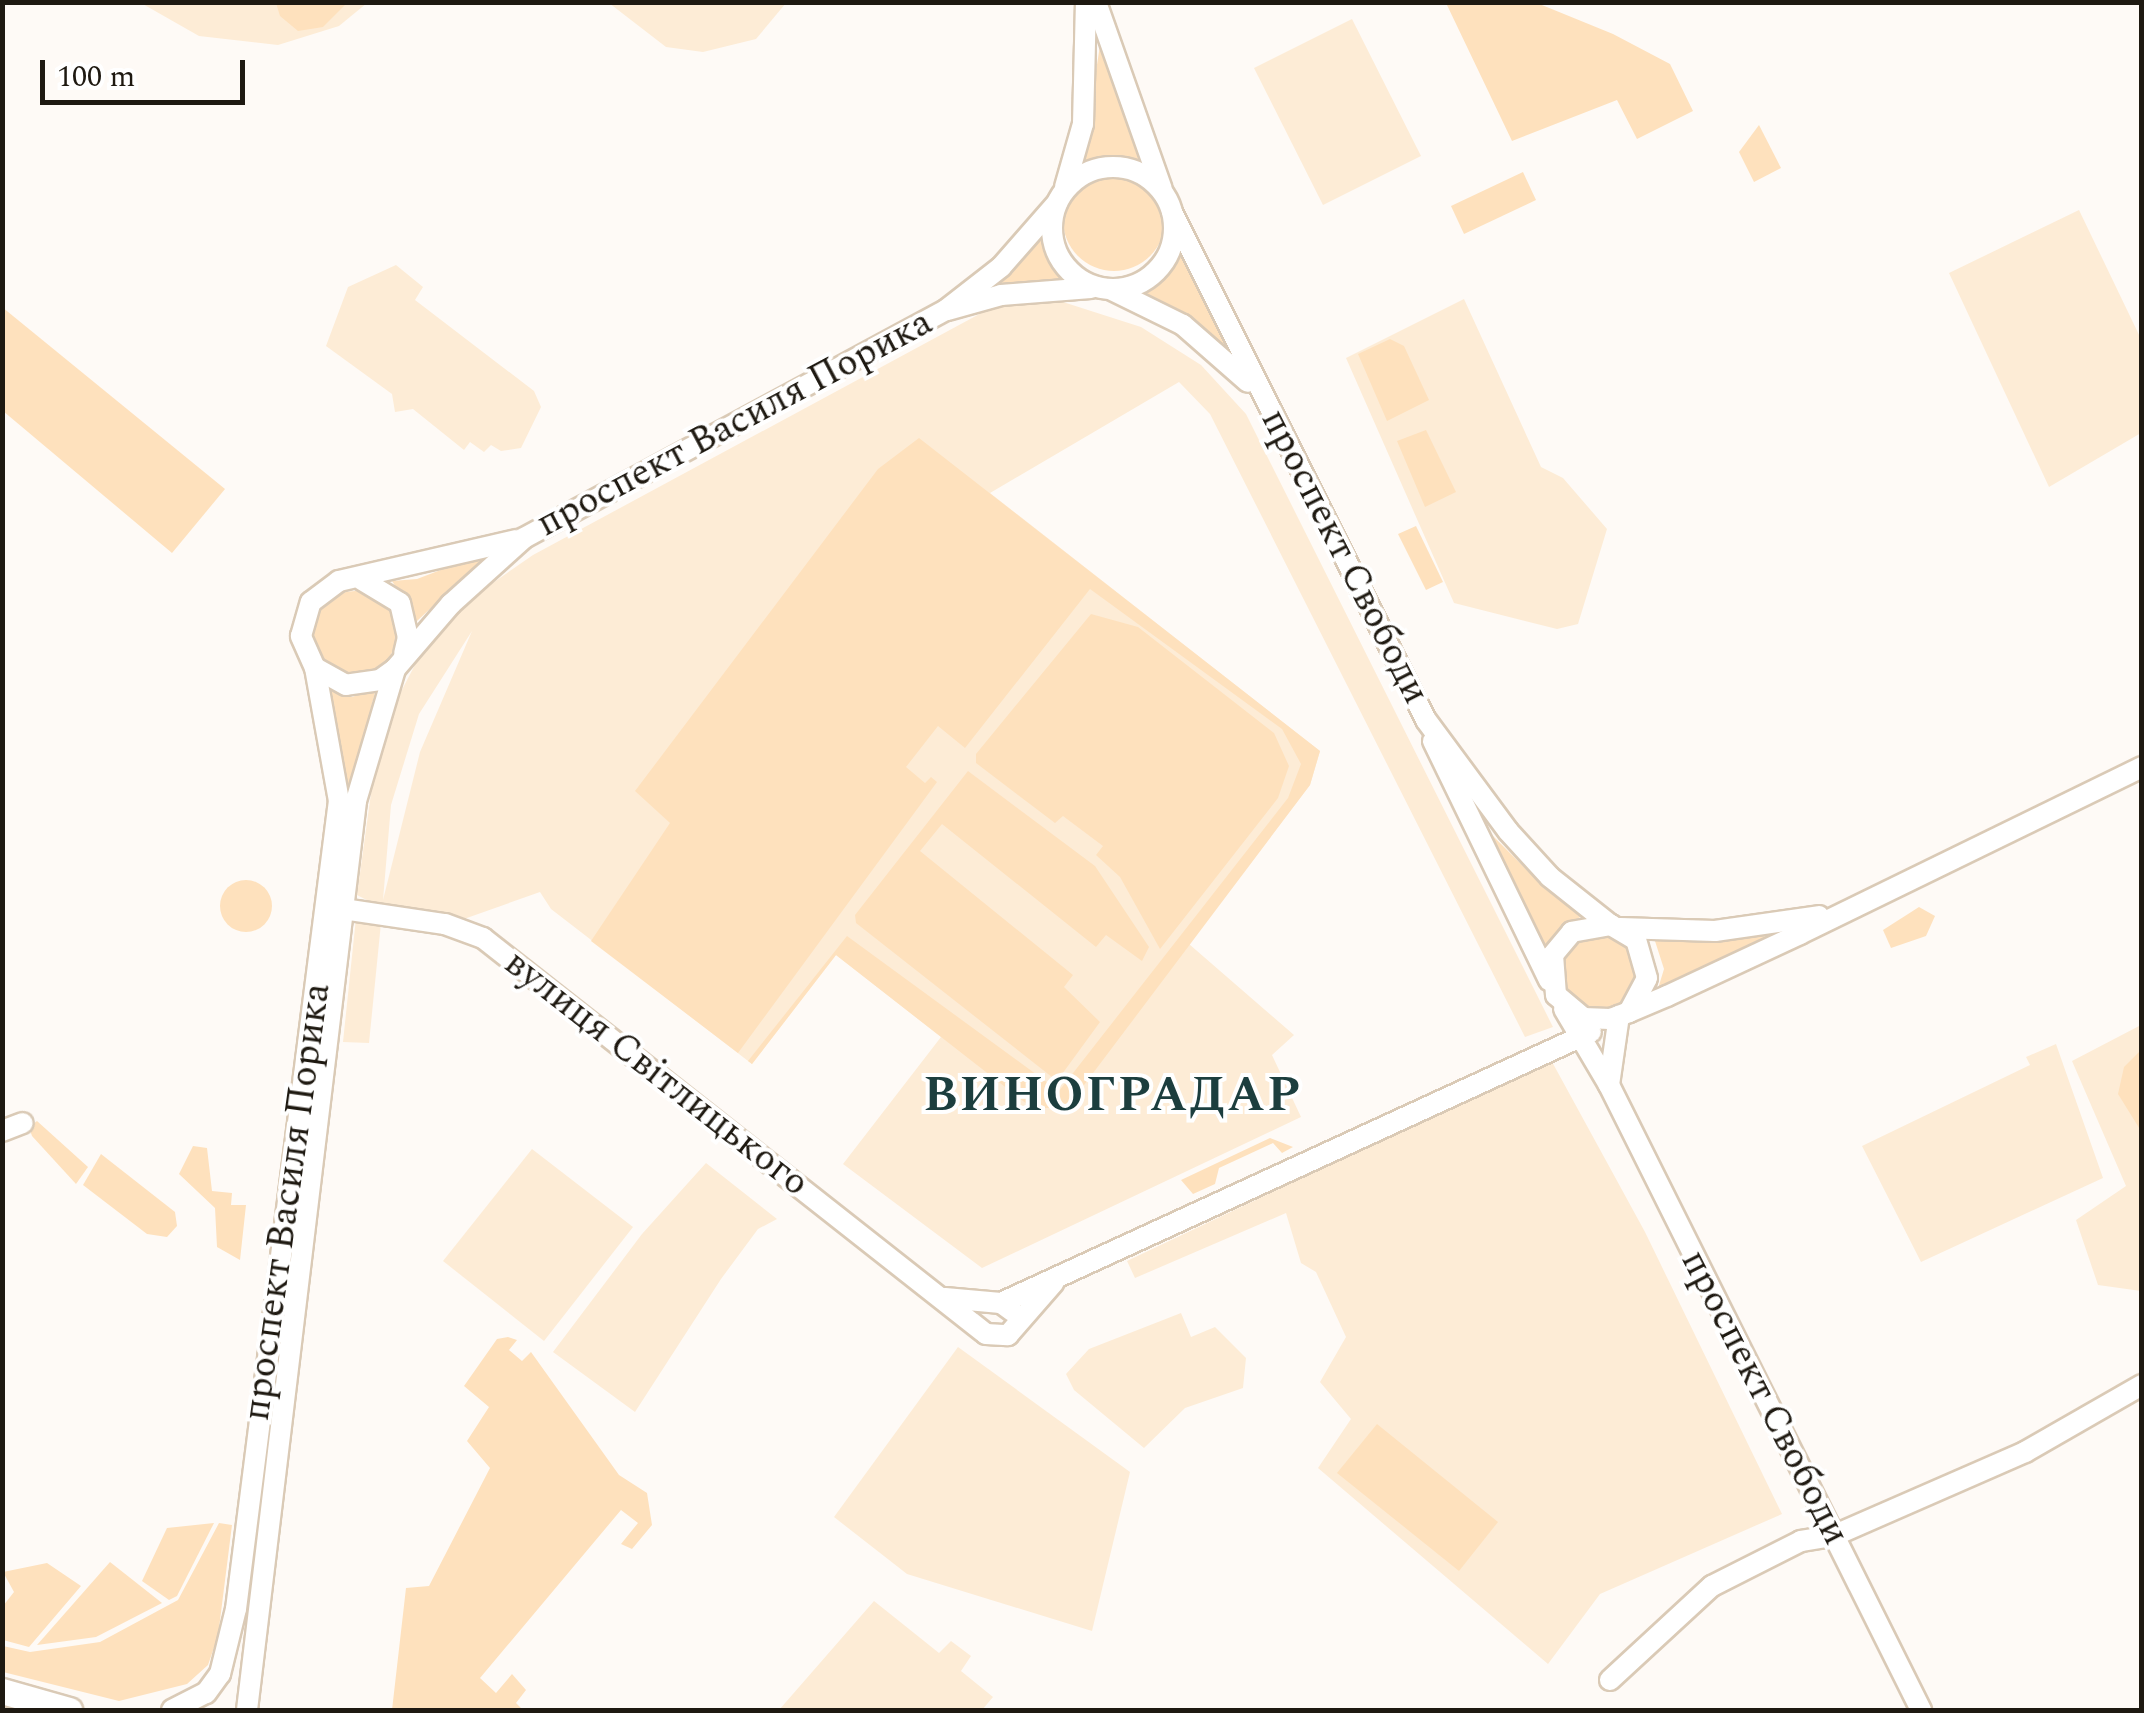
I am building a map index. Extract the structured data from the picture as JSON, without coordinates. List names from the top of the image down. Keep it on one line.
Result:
{"streets":{"street":["проспект Василя Порика","проспект Свободи","вулиця Світлицького"]},"crossings":[["проспект Василя Порика","проспект Свободи"],["проспект Василя Порика","вулиця Світлицького"]],"districts":["ВИНОГРАДАР"],"scale_bar":"100 m"}
